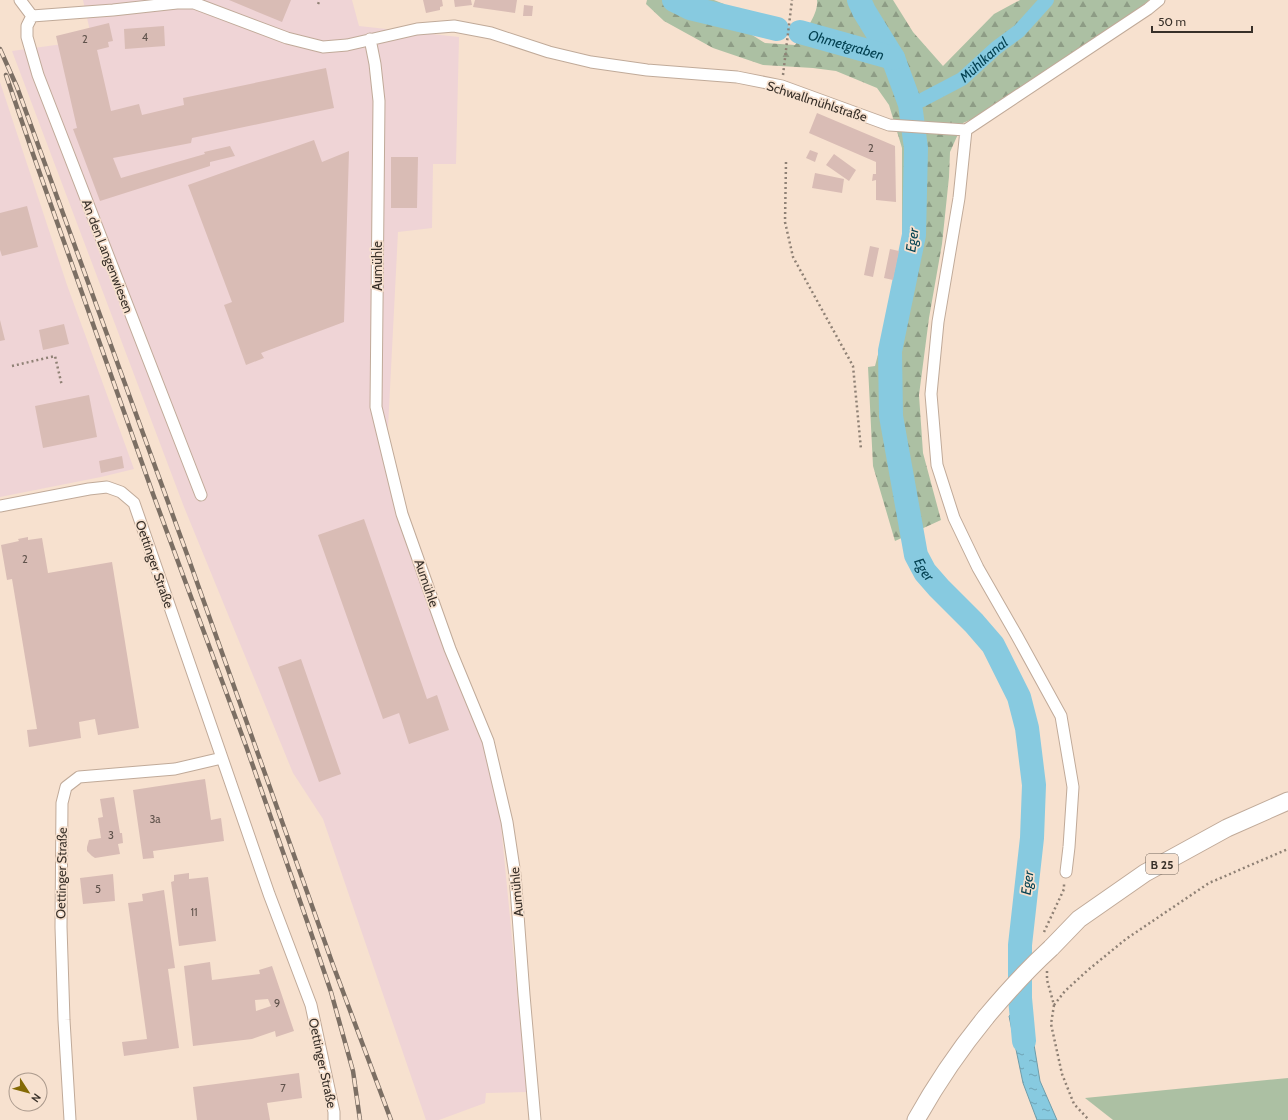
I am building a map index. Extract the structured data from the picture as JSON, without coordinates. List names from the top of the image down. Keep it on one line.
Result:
{"streets":{"main road":["B 25"],"street":["Schwallmühlstraße","An den Langenwiesen","Aumühle","Oettinger Straße"]},"crossings":[["Schwallmühlstraße","An den Langenwiesen"],["Schwallmühlstraße","Aumühle"]],"water":["Ohmetgraben","Mühlkanal","Eger"],"house_numbers":["4","2","2","2","3a","3","5","11","9","7"],"scale_bar":"50 m","north":"bottom right"}
